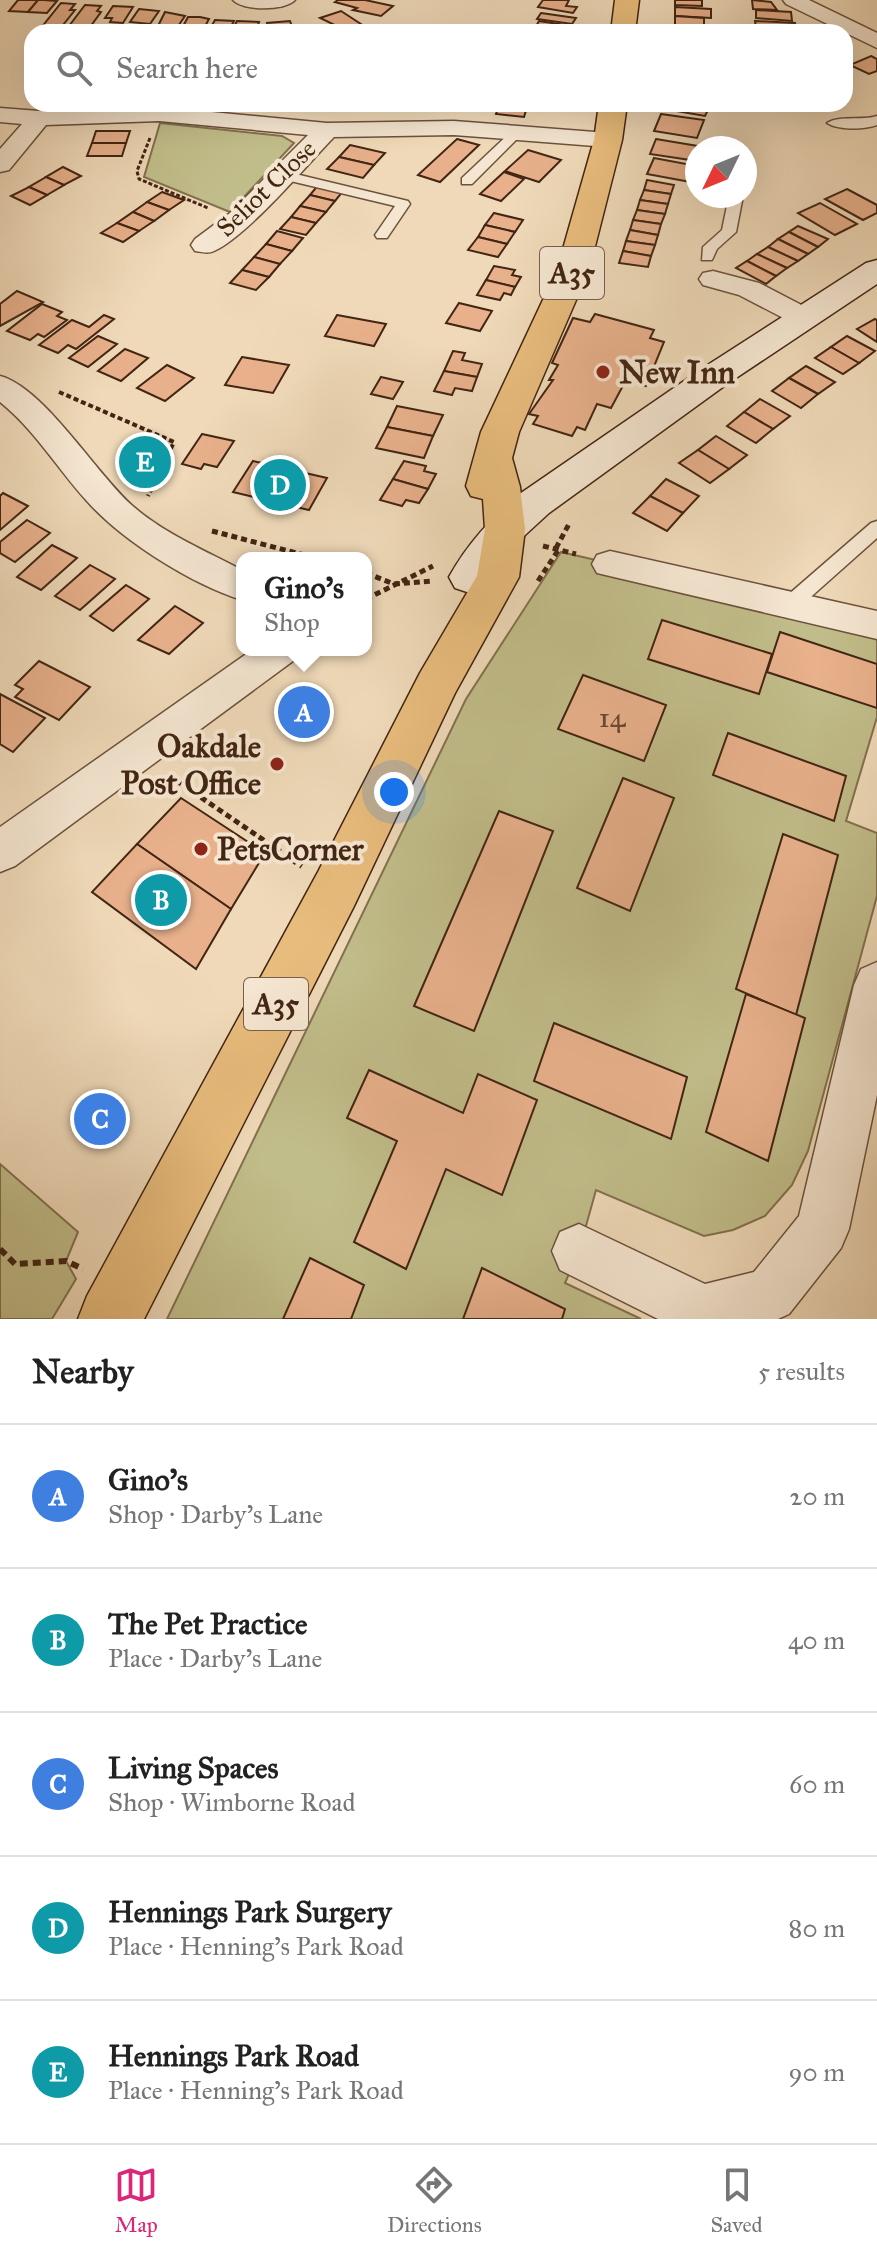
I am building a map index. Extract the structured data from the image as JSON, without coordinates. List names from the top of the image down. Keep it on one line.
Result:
{"streets":{"highway":["A35"],"street":["Seliot Close"]},"crossings":[["Seliot Close","A35"]],"places":["New Inn","Oakdale Post Office","PetsCorner"],"house_numbers":["14"],"north":"bottom left","page":{"search":"Search here","pins":["E","D","A","B","C"],"popup":["Gino’s","Shop"],"heading":["Nearby","5 results"],"list":[{"mark":"A","name":"Gino’s","note":"Shop · Darby's Lane","value":"20 m"},{"mark":"B","name":"The Pet Practice","note":"Place · Darby's Lane","value":"40 m"},{"mark":"C","name":"Living Spaces","note":"Shop · Wimborne Road","value":"60 m"},{"mark":"D","name":"Hennings Park Surgery","note":"Place · Henning's Park Road","value":"80 m"},{"mark":"E","name":"Hennings Park Road","note":"Place · Henning's Park Road","value":"90 m"}],"nav":["Map","Directions","Saved"]}}
